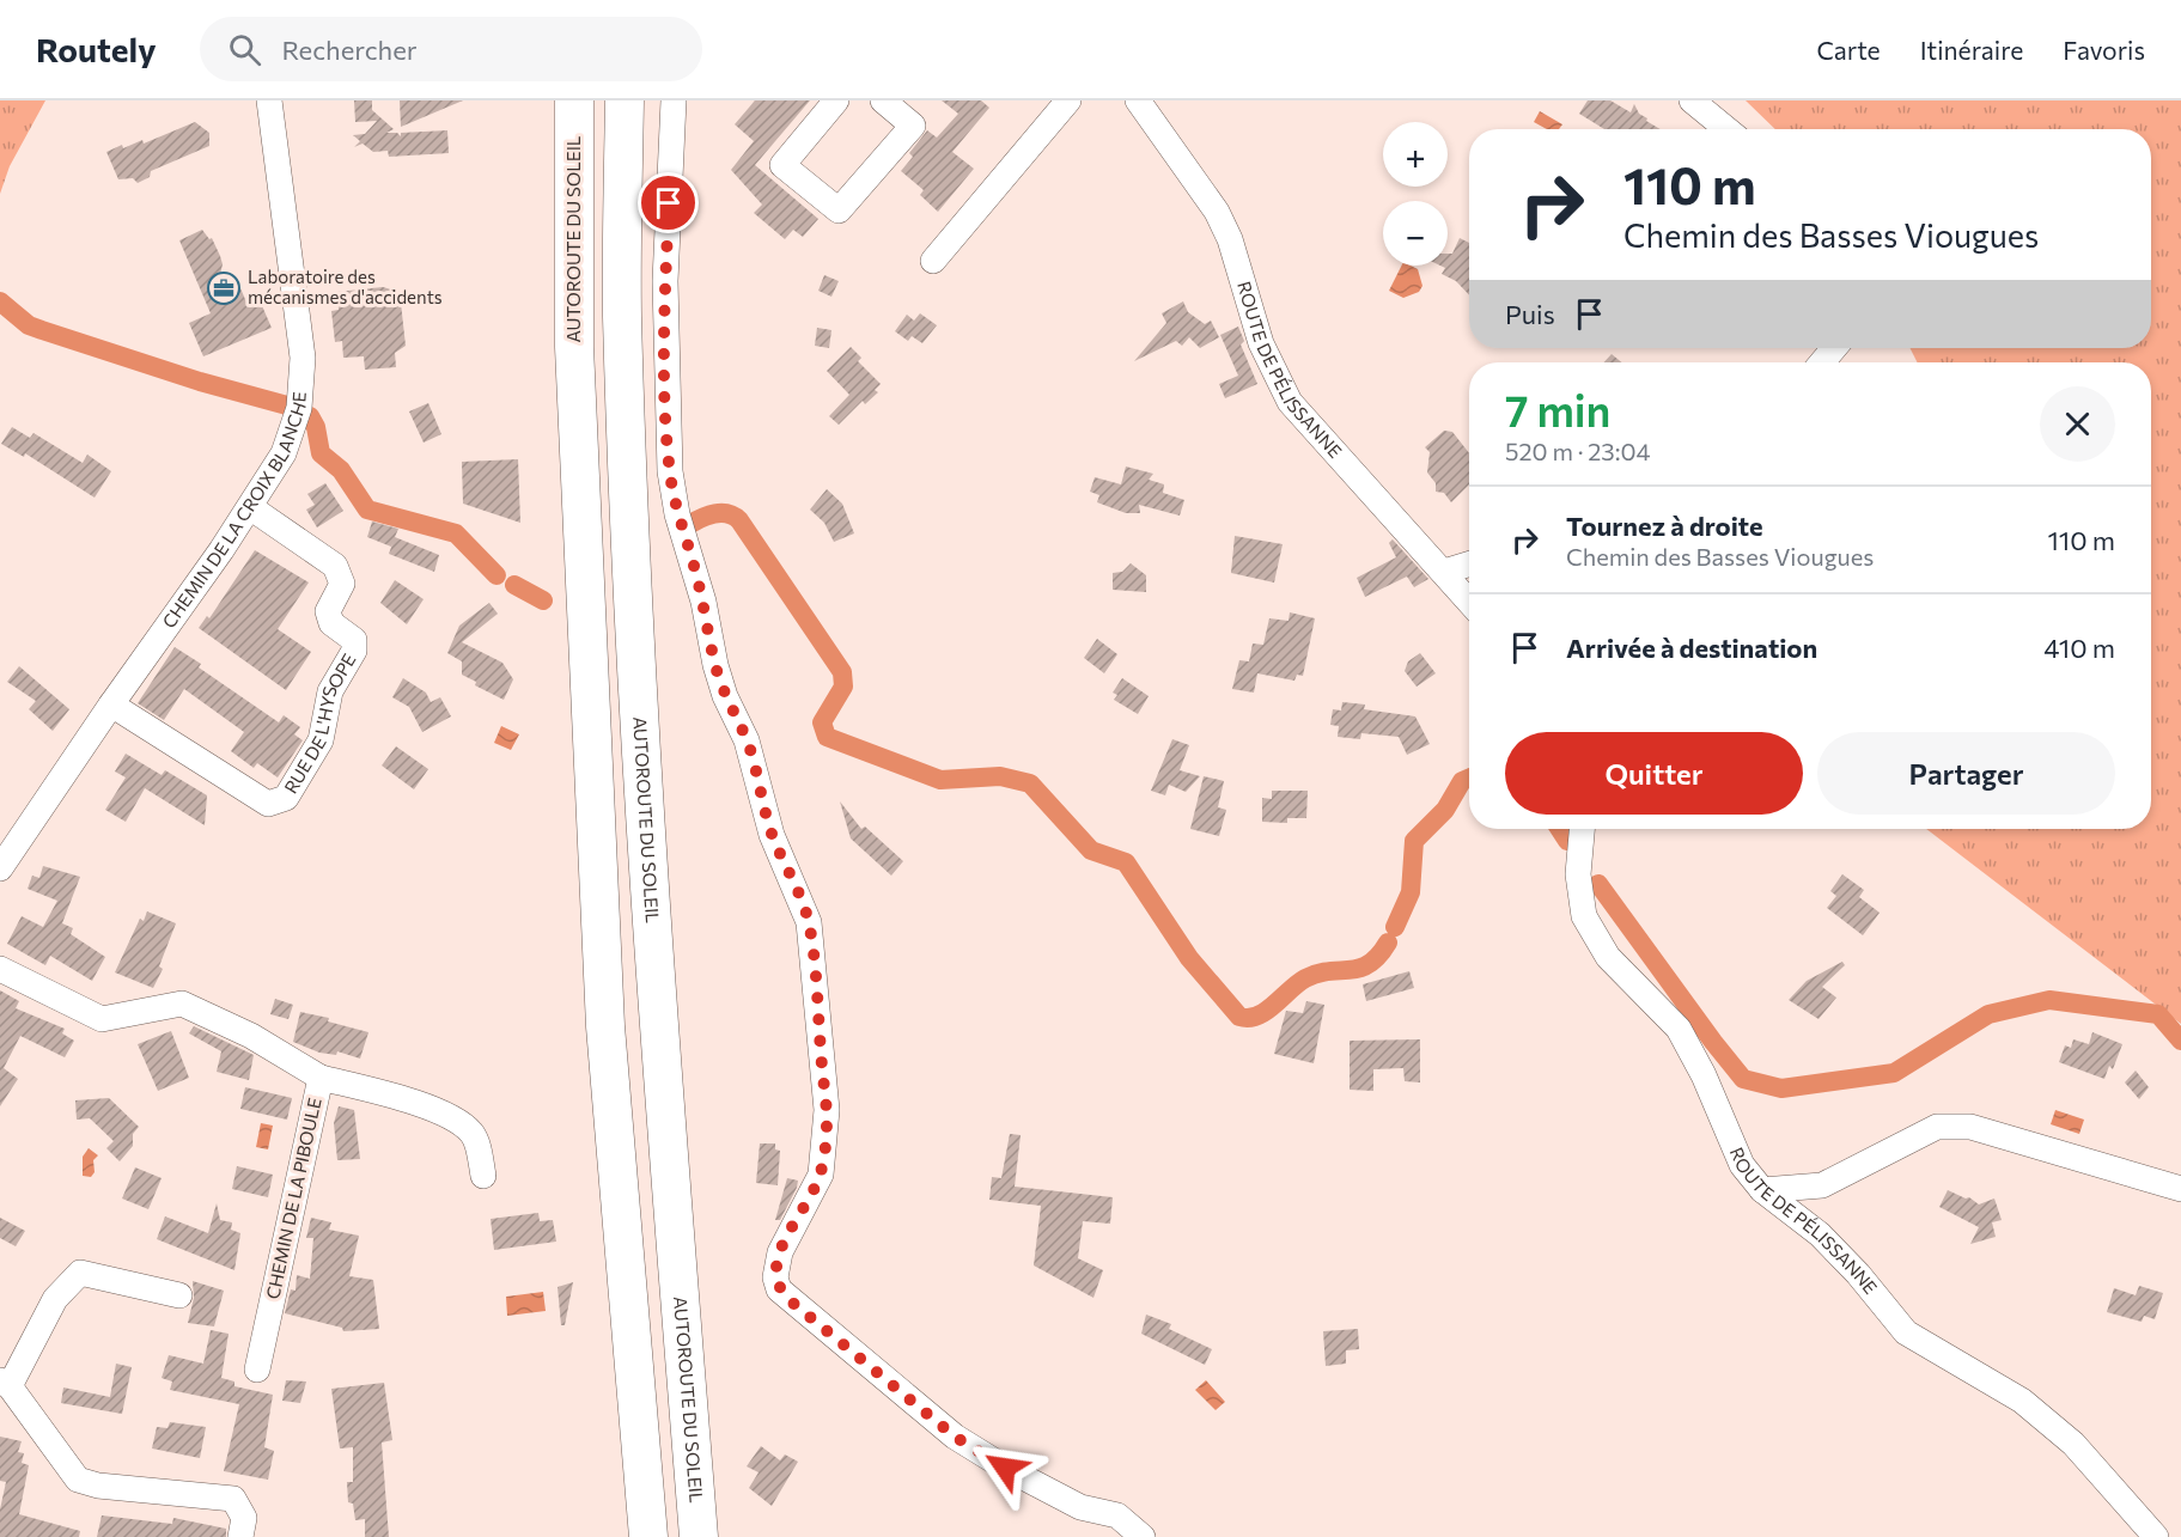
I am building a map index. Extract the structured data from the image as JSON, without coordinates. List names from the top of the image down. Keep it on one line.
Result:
{"streets":{"highway":["AUTOROUTE DU SOLEIL"],"street":["ROUTE DE PÉLISSANNE","CHEMIN DE LA CROIX BLANCHE","RUE DE L'HYSOPE","CHEMIN DE LA PIBOULE"]},"crossings":[["CHEMIN DE LA CROIX BLANCHE","RUE DE L'HYSOPE"]],"places":{"office":["Laboratoire des mécanismes d'accidents"]},"page":{"header":"Routely","search":"Rechercher","nav":["Carte","Itinéraire","Favoris"],"map_buttons":["+","−"],"turn":["110 m","Chemin des Basses Viougues"],"then":"Puis","heading":["7 min","520 m · 23:04"],"list":[{"name":"Tournez à droite","note":"Chemin des Basses Viougues","value":"110 m"},{"name":"Arrivée à destination","value":"410 m"}],"buttons":["Quitter","Partager"]}}
